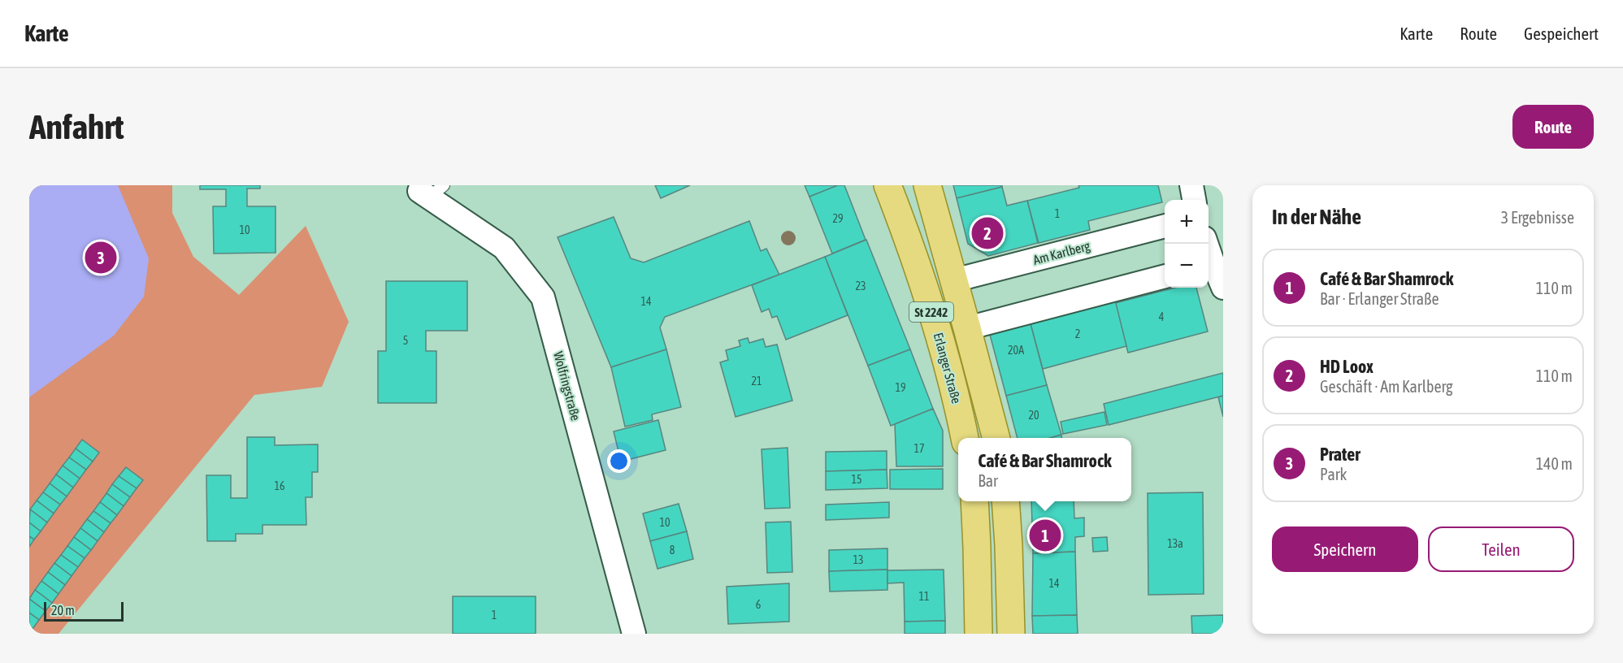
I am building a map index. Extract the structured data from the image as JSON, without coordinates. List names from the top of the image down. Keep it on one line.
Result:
{"streets":{"main road":["St 2242","Erlanger Straße"],"street":["Am Karlberg","Wolfringstraße"]},"crossings":[["Am Karlberg","St 2242"]],"house_numbers":["1","29","10","23","14","4","2","5","20A","21","19","20","17","15","16","10","13a","8","13","14","11","6","1"],"scale_bar":"20 m","page":{"header":"Karte","nav":["Karte","Route","Gespeichert"],"buttons":["Route",["Speichern","Teilen"]],"title":"Anfahrt","heading":["In der Nähe","3 Ergebnisse"],"map_buttons":["+","−"],"pins":["2","3","1"],"list":[{"mark":"1","name":"Café & Bar Shamrock","note":"Bar · Erlanger Straße","value":"110 m"},{"mark":"2","name":"HD Loox","note":"Geschäft · Am Karlberg","value":"110 m"},{"mark":"3","name":"Prater","note":"Park","value":"140 m"}],"popup":["Café & Bar Shamrock","Bar"],"scale":"20 m"}}
